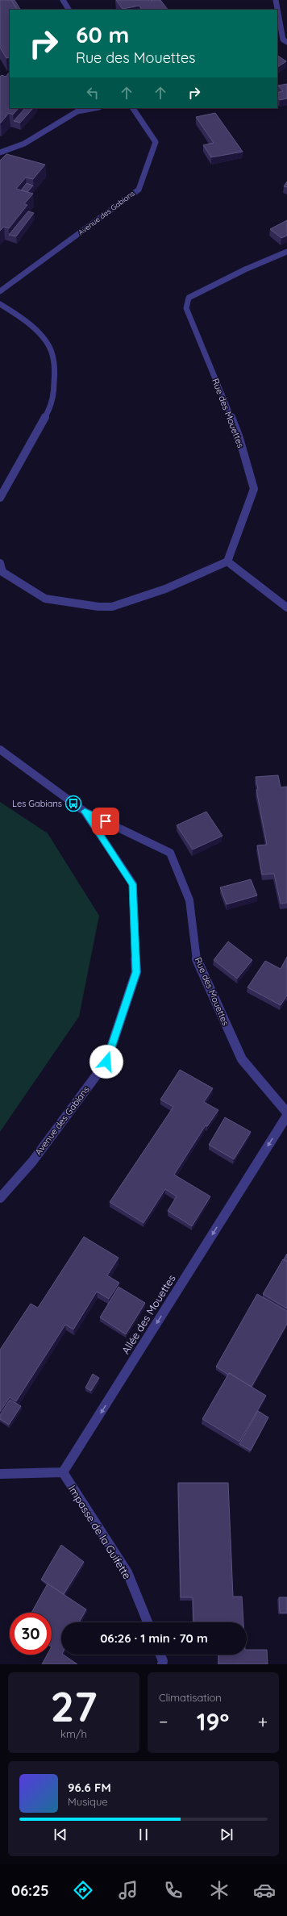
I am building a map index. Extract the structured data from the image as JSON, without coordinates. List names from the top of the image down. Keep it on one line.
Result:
{"streets":{"street":["Avenue des Gabians","Rue des Mouettes","Allée des Mouettes","Impasse de la Guifette"]},"crossings":[["Avenue des Gabians","Rue des Mouettes"],["Allée des Mouettes","Impasse de la Guifette"]],"one_way":["Allée des Mouettes"],"places":{"bus stop":["Les Gabians"]},"page":{"turn":["60 m","Rue des Mouettes"],"limit":"30","trip":"06:26 · 1 min · 70 m","tile":[["27","km/h"],"Climatisation"],"heat":["−","19°","+"],"song":["96.6 FM","Musique"],"tabs":"06:25"}}
